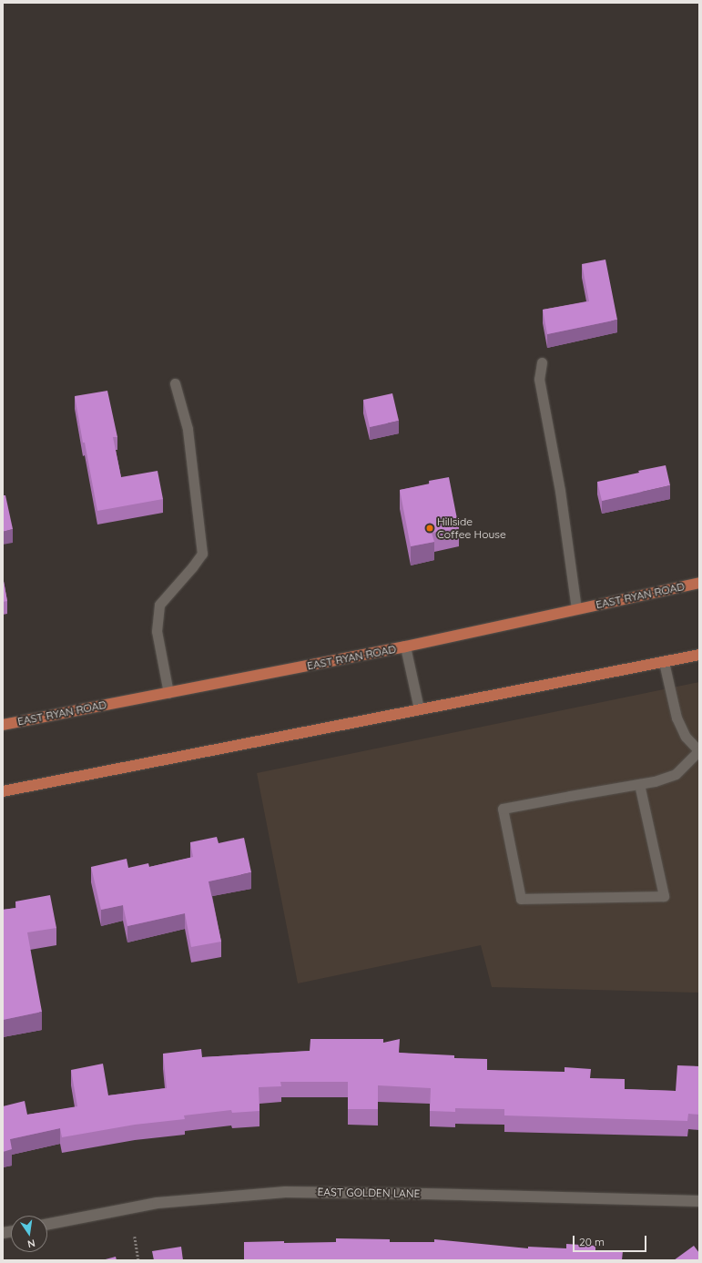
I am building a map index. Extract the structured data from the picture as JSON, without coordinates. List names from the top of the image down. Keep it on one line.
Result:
{"streets":{"main road":["EAST RYAN ROAD"],"street":["EAST GOLDEN LANE"]},"places":["Hillside Coffee House"],"scale_bar":"20 m","north":"bottom"}
